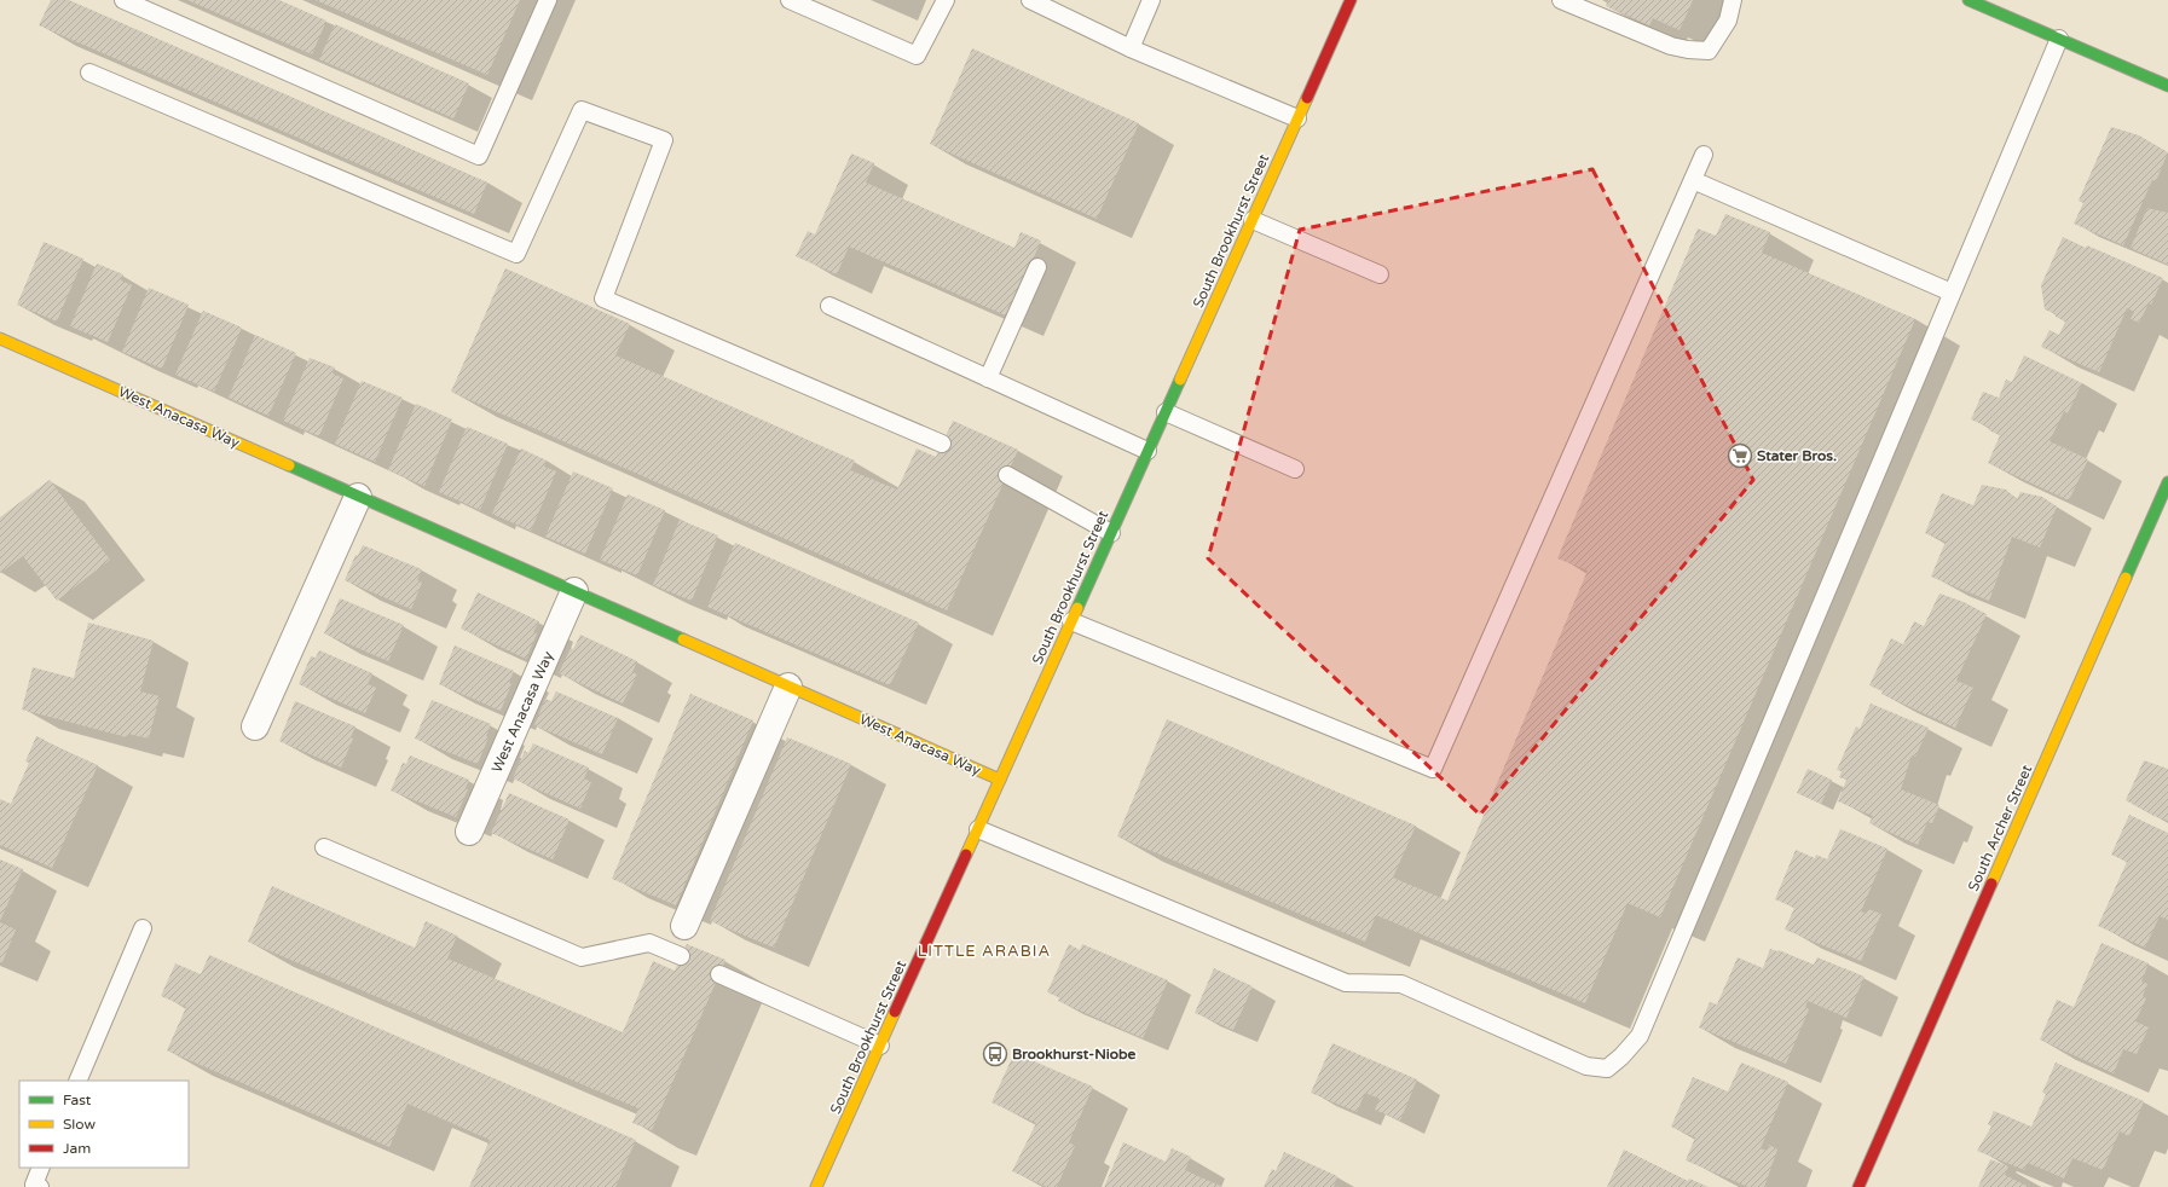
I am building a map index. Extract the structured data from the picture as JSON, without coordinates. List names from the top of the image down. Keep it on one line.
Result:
{"streets":{"street":["South Brookhurst Street","West Anacasa Way","South Archer Street"]},"crossings":[["South Brookhurst Street","West Anacasa Way"]],"districts":["LITTLE ARABIA"],"places":{"supermarket":["Stater Bros."],"bus stop":["Brookhurst-Niobe"]},"legend":["Fast","Slow","Jam"]}
